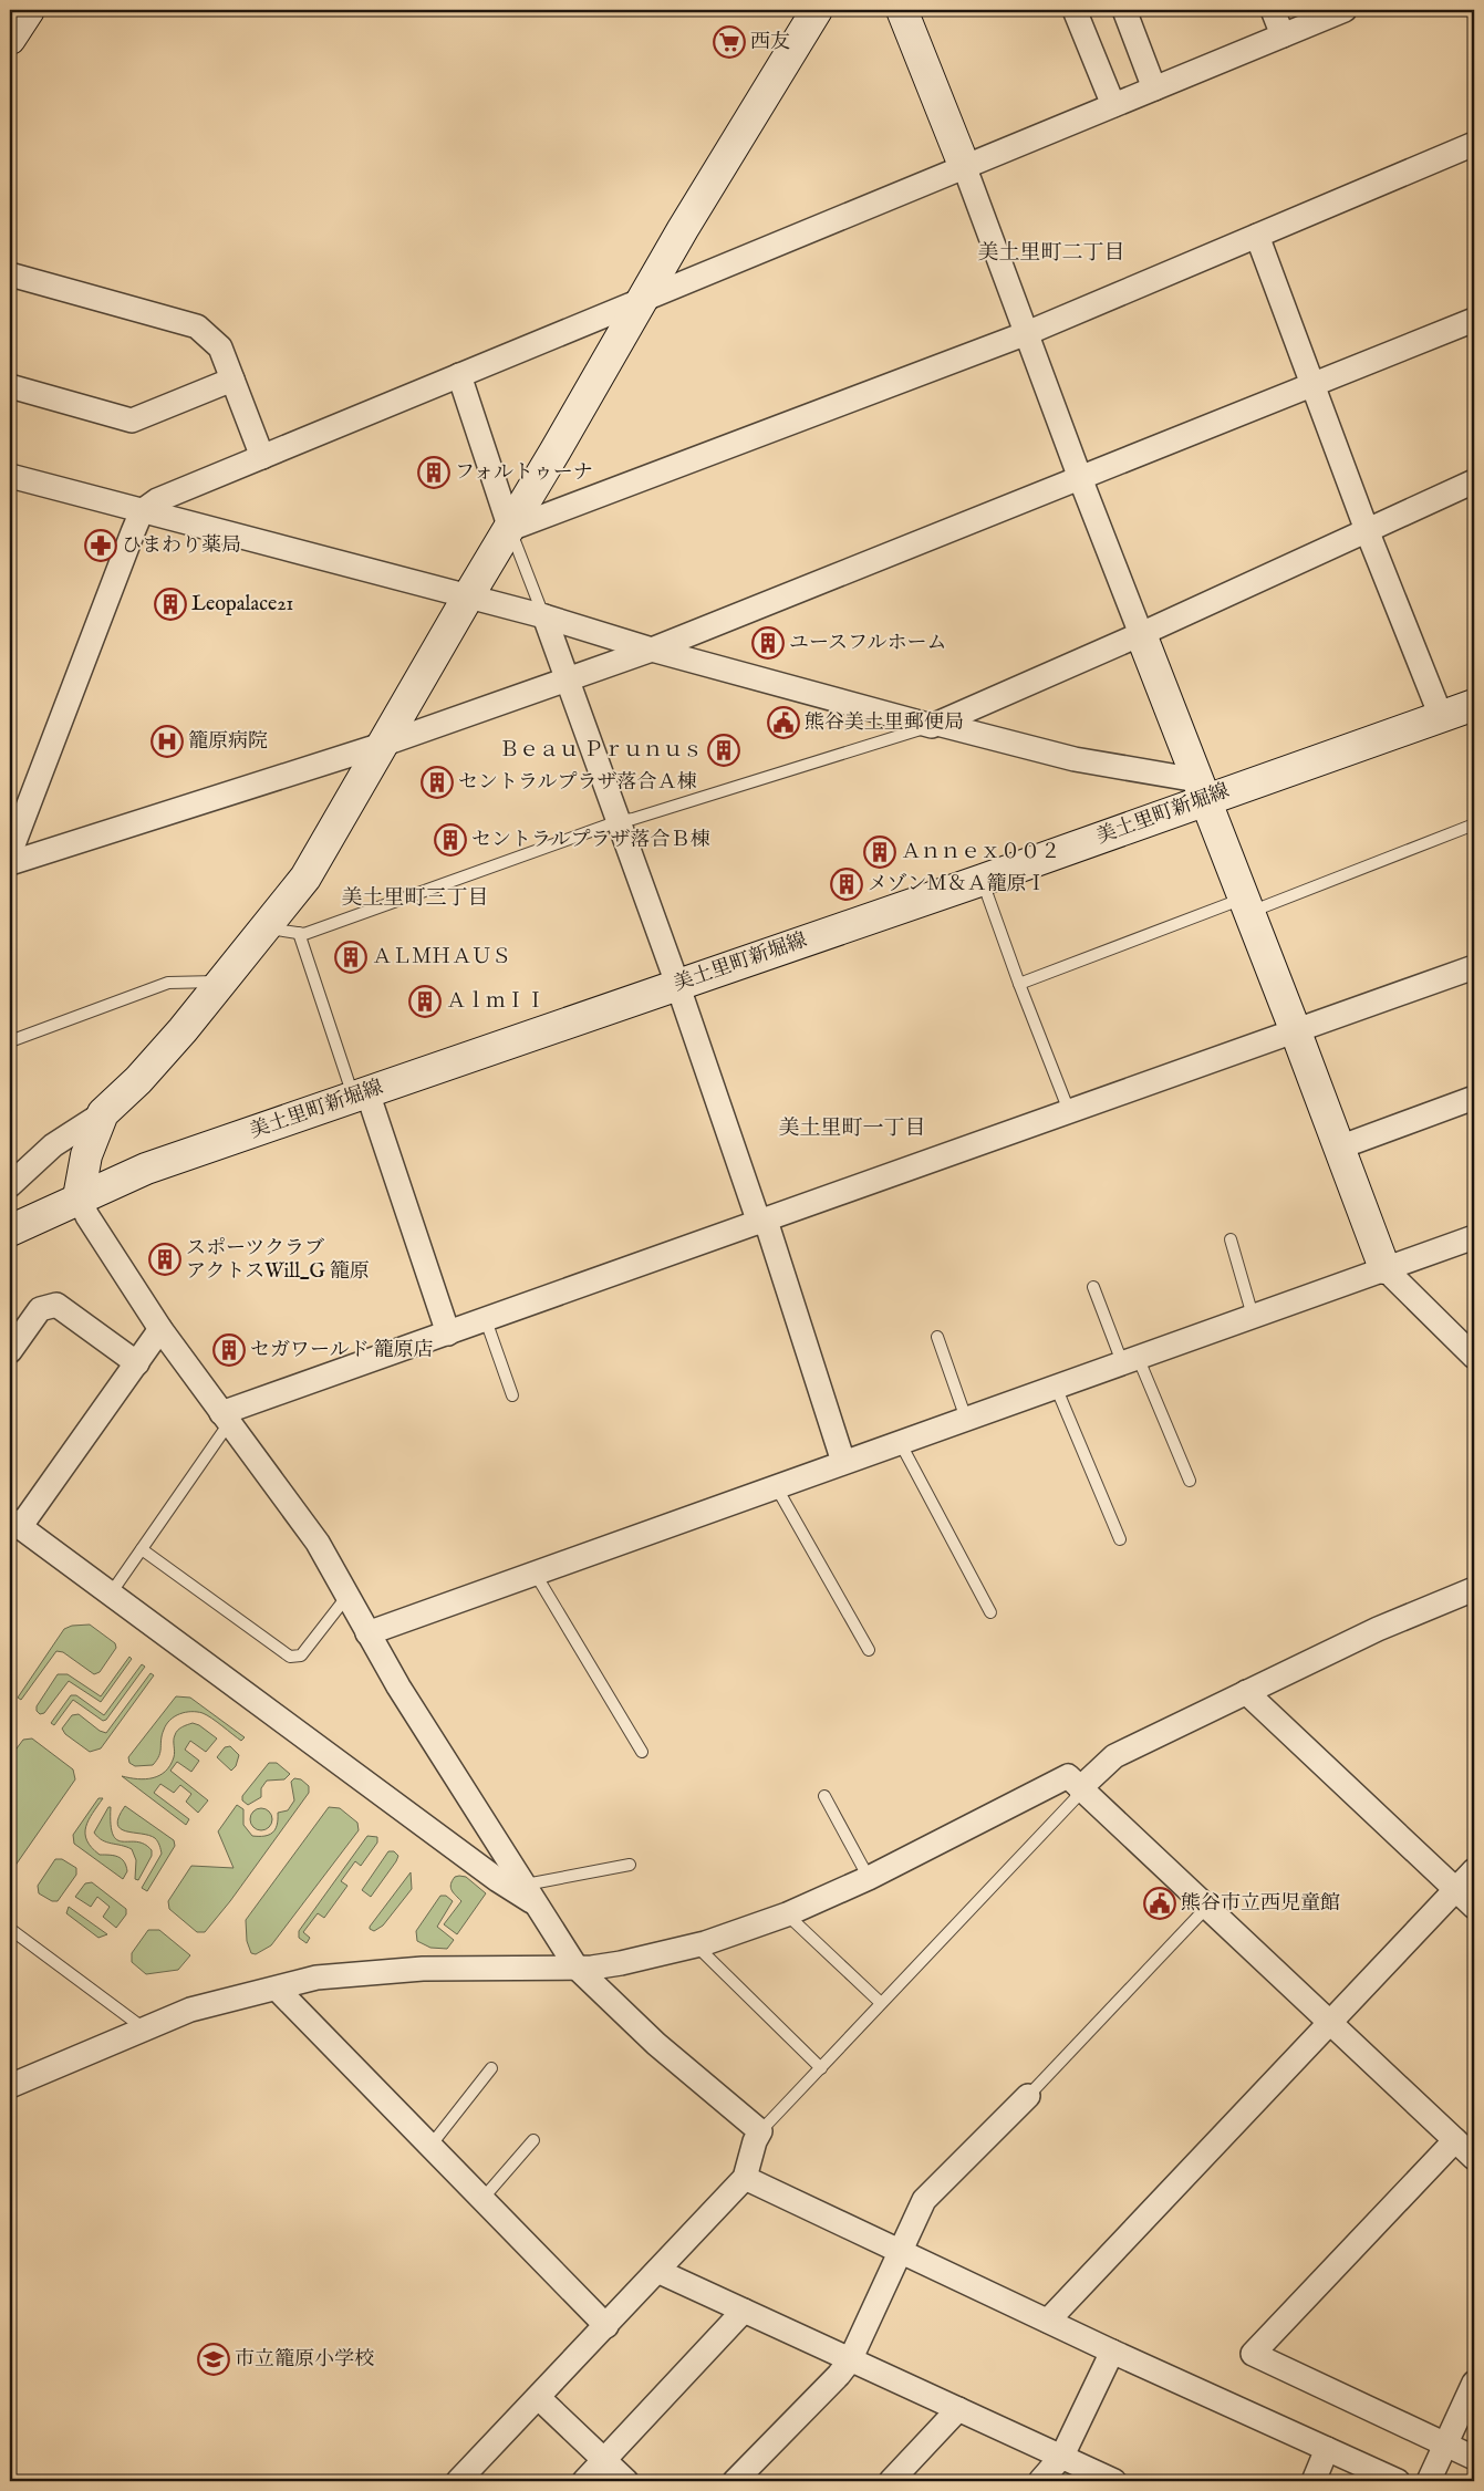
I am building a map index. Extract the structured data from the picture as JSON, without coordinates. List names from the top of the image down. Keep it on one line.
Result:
{"streets":{"street":["美土里町新堀線"]},"districts":["美土里町二丁目","美土里町三丁目","美土里町一丁目"],"places":{"supermarket":["西友"],"building":["フォルトゥーナ","Leopalace21","ユースフルホーム","Ｂｅａｕ Ｐｒｕｎｕｓ","セントラルプラザ落合Ａ棟","セントラルプラザ落合Ｂ棟","Ａｎｎｅｘ００２","メゾンＭ＆Ａ籠原Ｉ","ＡＬＭＨＡＵＳ","ＡｌｍＩＩ","スポーツクラブ アクトスWill_G 籠原","セガワールド 籠原店"],"pharmacy":["ひまわり薬局"],"public building":["熊谷美土里郵便局","熊谷市立西児童館"],"hospital":["籠原病院"],"school or university":["市立籠原小学校"]}}
